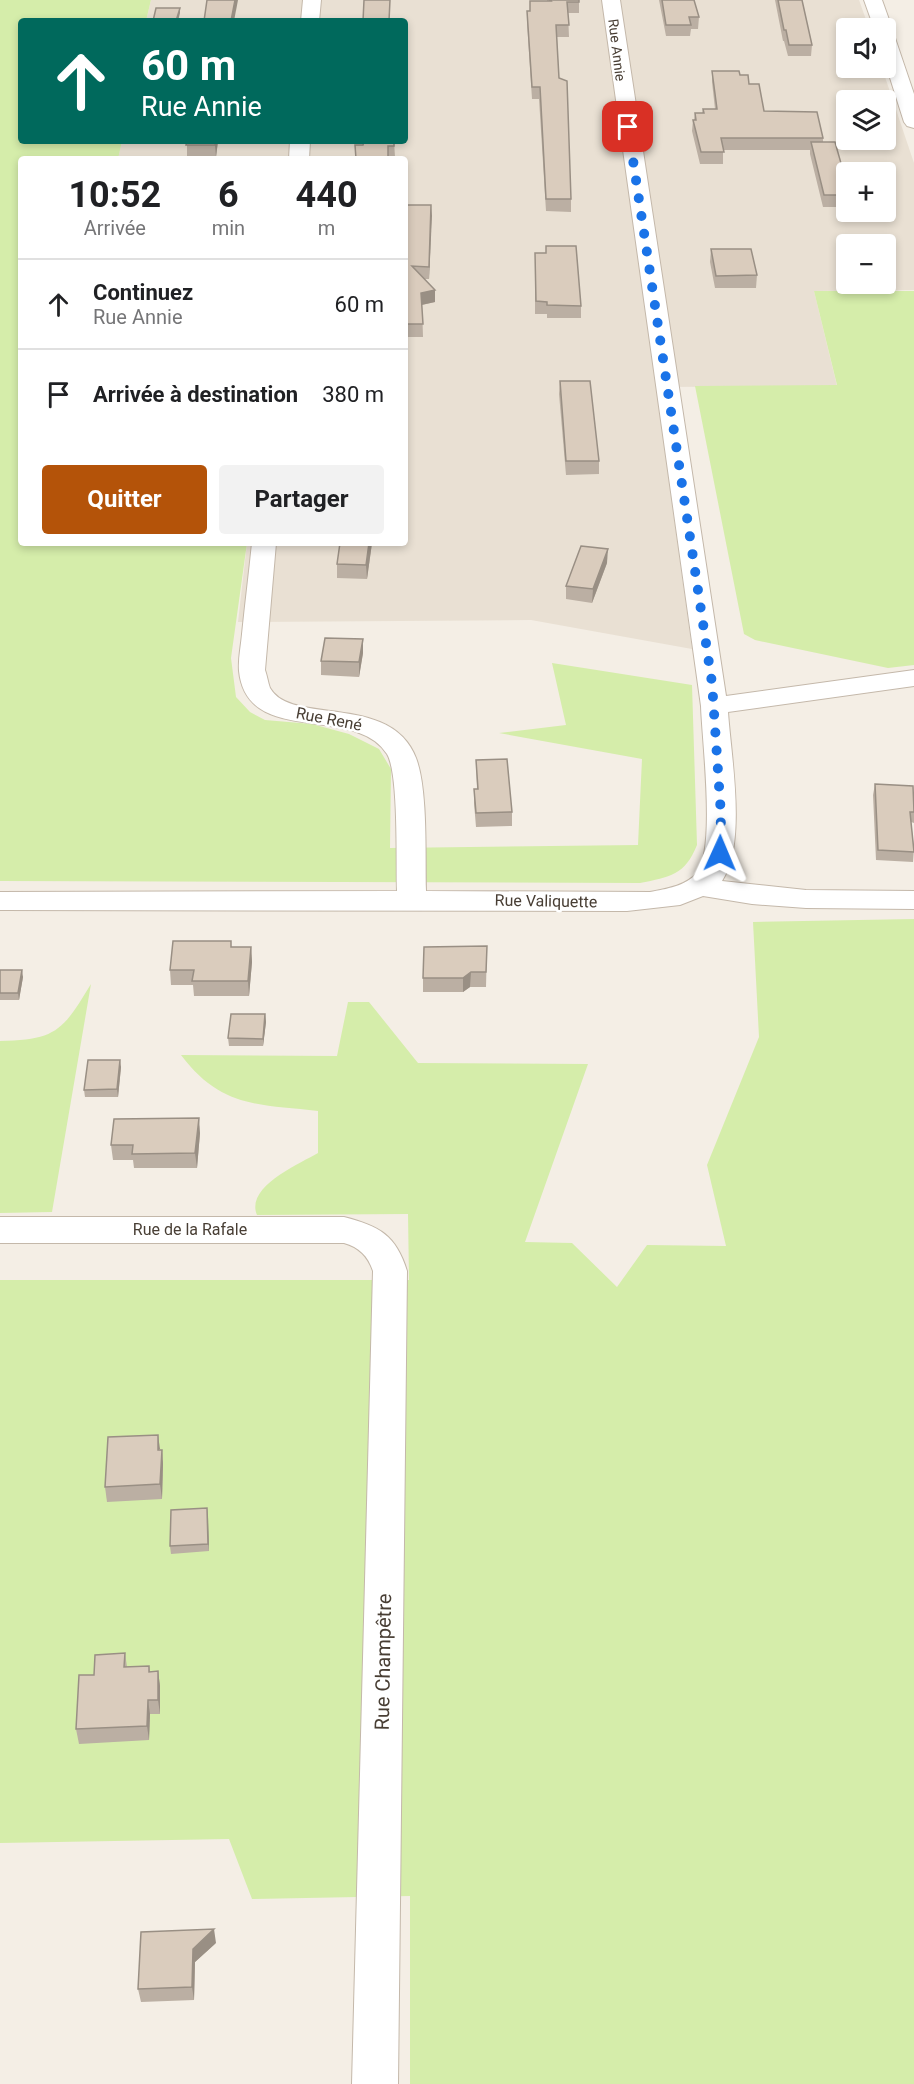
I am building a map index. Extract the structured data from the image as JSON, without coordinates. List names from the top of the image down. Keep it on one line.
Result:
{"streets":{"street":["Rue Annie","Rue René","Rue Valiquette","Rue de la Rafale","Rue Champêtre"]},"crossings":[["Rue René","Rue Valiquette"],["Rue de la Rafale","Rue Champêtre"]],"page":{"map_buttons":["+","−"],"turn":["60 m","Rue Annie"],"eta":["10:52","Arrivée","6","min","440","m"],"list":[{"name":"Continuez","note":"Rue Annie","value":"60 m"},{"name":"Arrivée à destination","value":"380 m"}],"buttons":["Quitter","Partager"]}}
